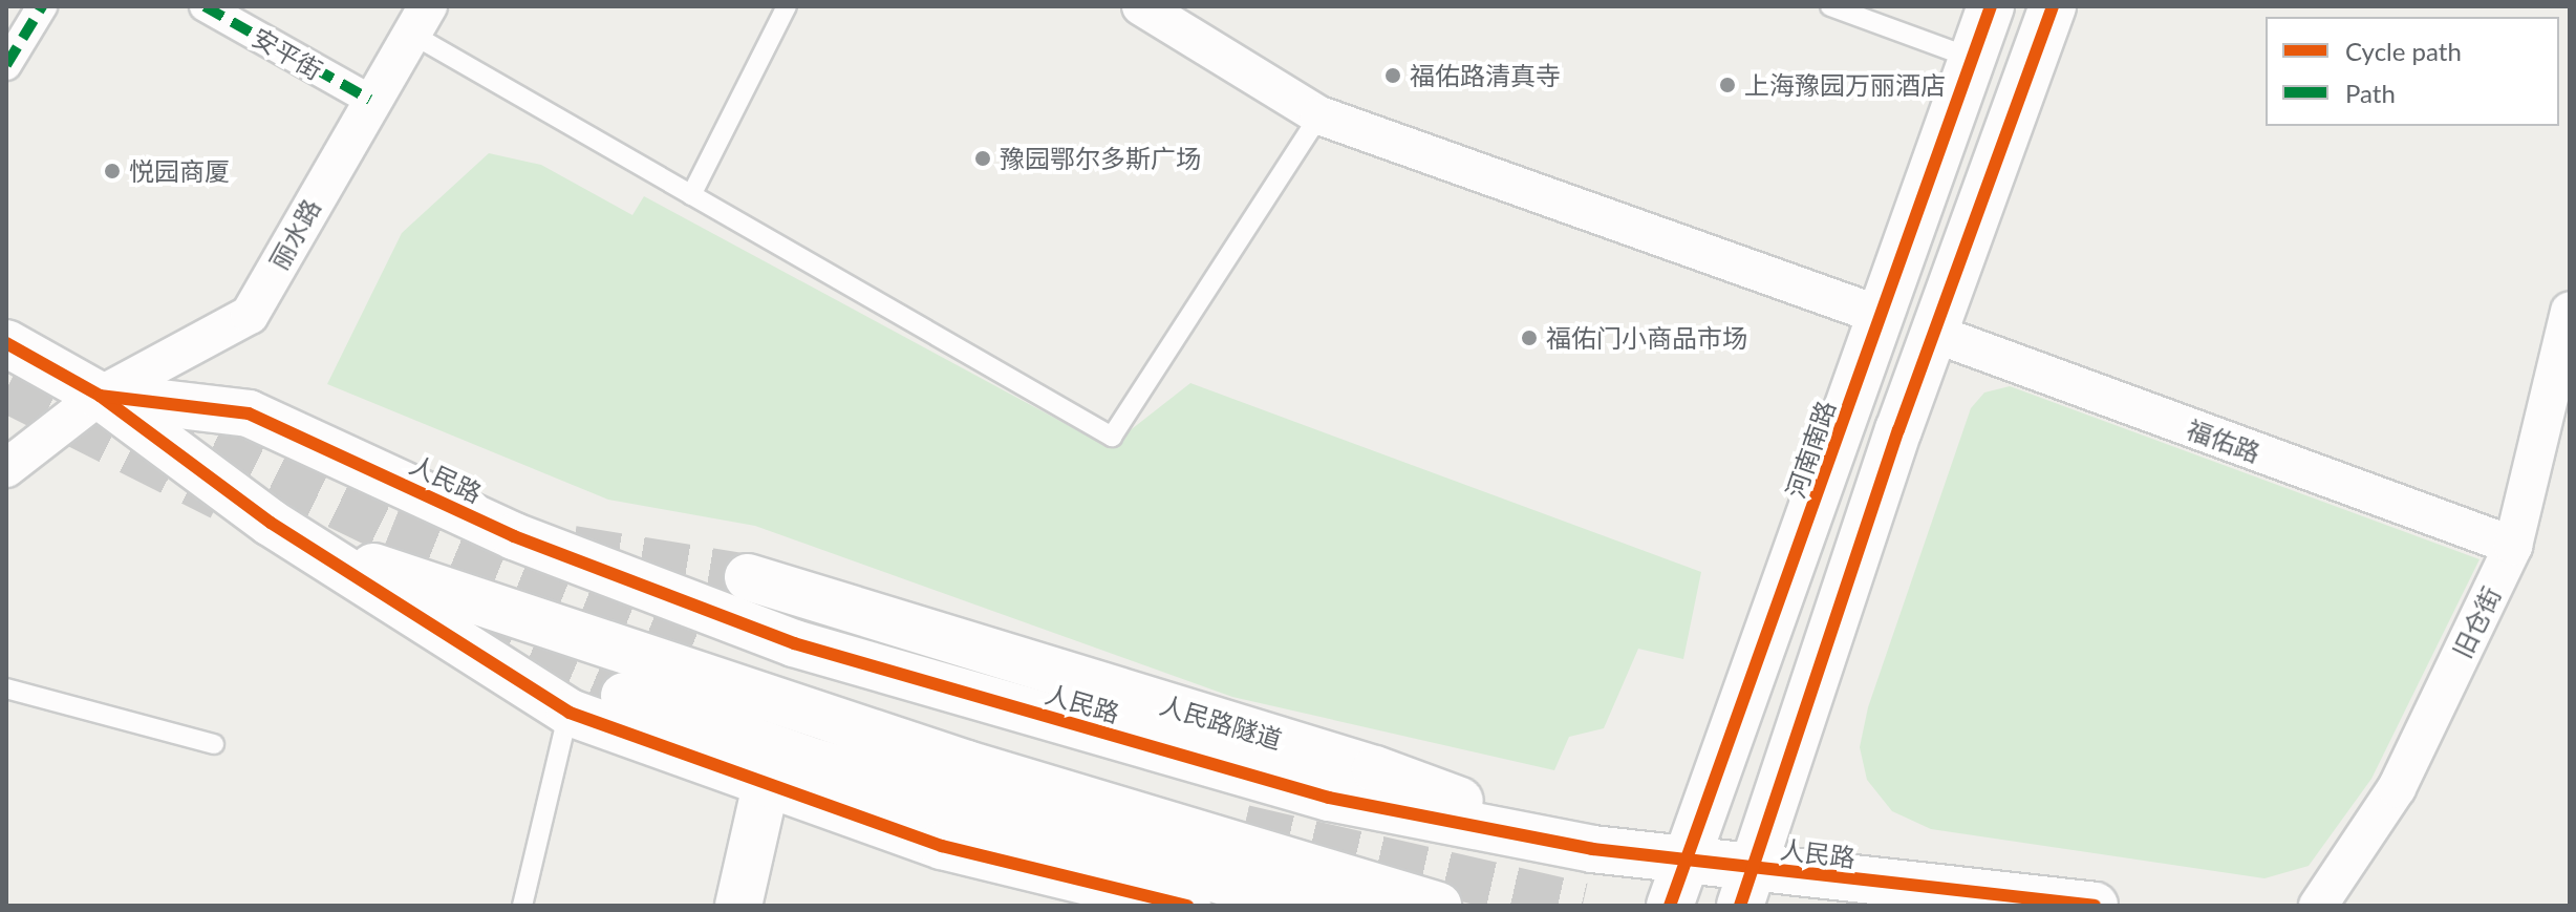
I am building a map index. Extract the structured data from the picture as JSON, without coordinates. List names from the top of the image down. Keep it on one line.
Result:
{"streets":{"main road":["河南南路","人民路","人民路隧道"],"street":["安平街","丽水路","福佑路","旧仓街"]},"crossings":[["安平街","丽水路"],["丽水路","人民路"],["福佑路","旧仓街"],["河南南路","人民路"],["人民路","人民路隧道"]],"places":["福佑路清真寺","上海豫园万丽酒店","豫园鄂尔多斯广场","悦园商厦","福佑门小商品市场"],"legend":["Cycle path","Path"]}
